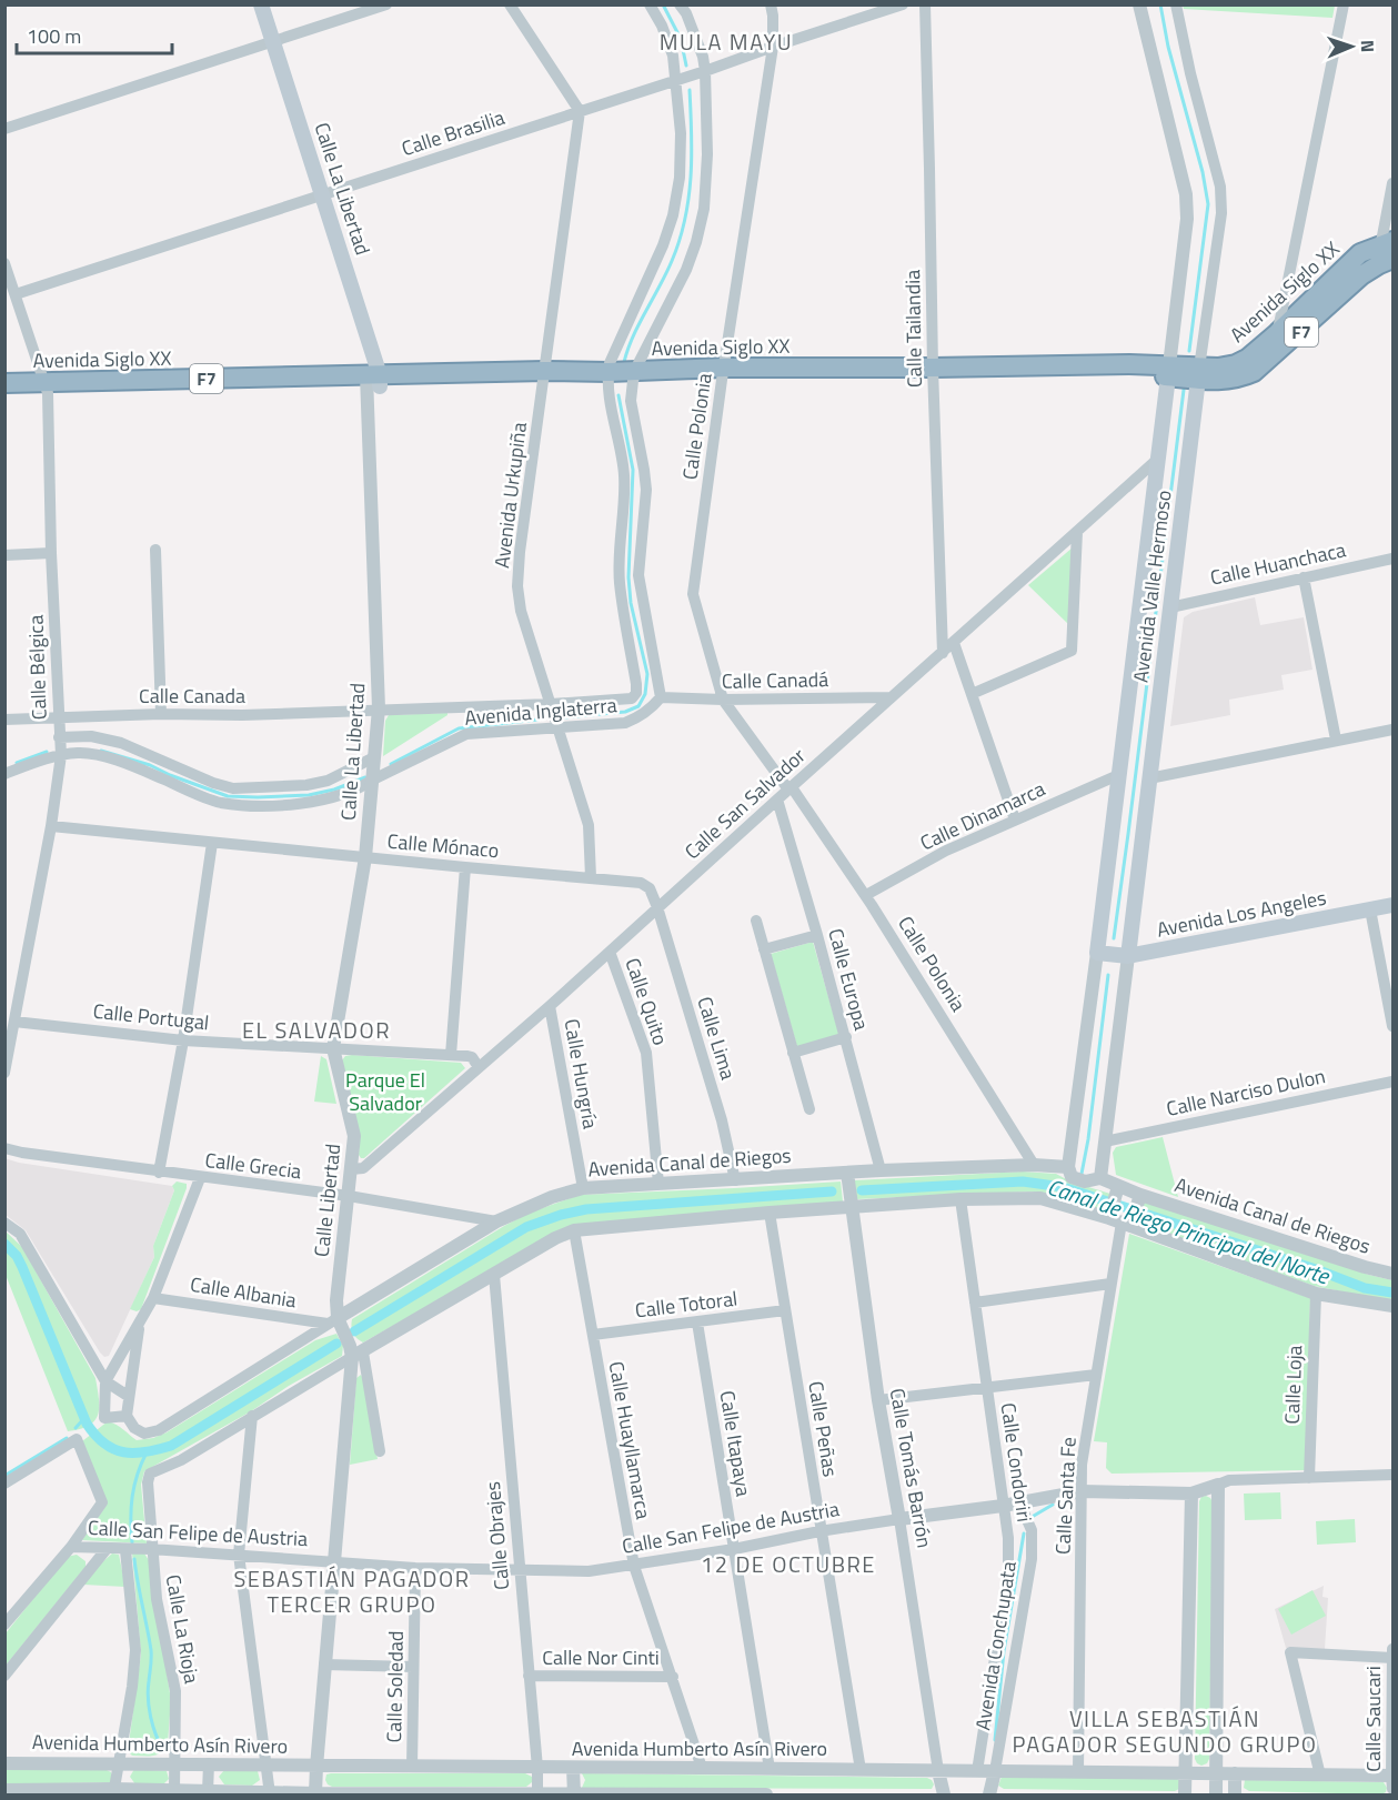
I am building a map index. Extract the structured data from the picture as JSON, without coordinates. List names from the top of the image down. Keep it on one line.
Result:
{"streets":{"highway":["Avenida Siglo XX","F7"],"main road":["Calle La Libertad","Avenida Valle Hermoso","Avenida Los Angeles"],"street":["Calle Brasilia","Calle Tailandia","Calle Polonia","Avenida Urkupiña","Calle Huanchaca","Calle Bélgica","Calle Canadá","Calle Canada","Avenida Inglaterra","Calle San Salvador","Calle Dinamarca","Calle Mónaco","Calle Europa","Calle Quito","Calle Portugal","Calle Lima","Calle Hungría","Calle Narciso Dulon","Avenida Canal de Riegos","Calle Grecia","Calle Libertad","Calle Albania","Calle Totoral","Calle Loja","Calle Peñas","Calle Huayllamarca","Calle Itapaya","Calle Condoriri","Calle Tomás Barrón","Calle Santa Fe","Calle San Felipe de Austria","Calle Obrajes","Calle La Rioja","Avenida Conchupata","Calle Nor Cinti","Calle Soledad","Calle Saucari","Avenida Humberto Asín Rivero"]},"crossings":[["Calle Brasilia","Calle La Libertad"],["Calle Brasilia","Calle Polonia"],["Calle Brasilia","Avenida Urkupiña"],["Calle Brasilia","Calle Bélgica"],["Calle La Libertad","Avenida Siglo XX"],["Calle La Libertad","Calle Canada"],["Calle La Libertad","Avenida Inglaterra"],["Calle La Libertad","Calle Mónaco"],["Calle La Libertad","Calle Portugal"],["Calle La Libertad","Calle Libertad"],["Avenida Siglo XX","Calle Tailandia"],["Avenida Siglo XX","Calle Polonia"],["Avenida Siglo XX","Avenida Urkupiña"],["Avenida Siglo XX","Avenida Valle Hermoso"],["Avenida Siglo XX","Calle Bélgica"],["Avenida Siglo XX","Avenida Inglaterra"],["Calle Tailandia","Calle San Salvador"],["Calle Polonia","Calle Canadá"],["Calle Polonia","Calle San Salvador"],["Calle Polonia","Calle Dinamarca"],["Calle Polonia","Avenida Canal de Riegos"],["Avenida Urkupiña","Avenida Inglaterra"],["Avenida Urkupiña","Calle Mónaco"],["Calle Huanchaca","Avenida Valle Hermoso"],["Avenida Valle Hermoso","Calle San Salvador"],["Avenida Valle Hermoso","Calle Dinamarca"],["Avenida Valle Hermoso","Avenida Los Angeles"],["Avenida Valle Hermoso","Calle Narciso Dulon"],["Avenida Valle Hermoso","Avenida Canal de Riegos"],["Calle Bélgica","Calle Canada"],["Calle Bélgica","Avenida Inglaterra"],["Calle Bélgica","Calle Mónaco"],["Calle Bélgica","Calle Portugal"],["Calle Canadá","Avenida Inglaterra"],["Calle Canadá","Calle San Salvador"],["Calle Canada","Avenida Inglaterra"],["Calle San Salvador","Calle Mónaco"],["Calle San Salvador","Calle Europa"],["Calle San Salvador","Calle Quito"],["Calle San Salvador","Calle Portugal"],["Calle San Salvador","Calle Lima"],["Calle San Salvador","Calle Hungría"],["Calle San Salvador","Calle Libertad"],["Calle Mónaco","Calle Lima"],["Calle Europa","Avenida Canal de Riegos"],["Calle Quito","Avenida Canal de Riegos"],["Calle Portugal","Calle Libertad"],["Calle Lima","Avenida Canal de Riegos"],["Calle Hungría","Avenida Canal de Riegos"],["Avenida Canal de Riegos","Calle Grecia"],["Avenida Canal de Riegos","Calle Libertad"],["Avenida Canal de Riegos","Calle Albania"],["Avenida Canal de Riegos","Calle Loja"],["Avenida Canal de Riegos","Calle Peñas"],["Avenida Canal de Riegos","Calle Huayllamarca"],["Avenida Canal de Riegos","Calle Condoriri"],["Avenida Canal de Riegos","Calle Tomás Barrón"],["Avenida Canal de Riegos","Calle Santa Fe"],["Avenida Canal de Riegos","Calle Obrajes"],["Avenida Canal de Riegos","Calle La Rioja"],["Calle Grecia","Calle Libertad"],["Calle Libertad","Calle Albania"],["Calle Totoral","Calle Peñas"],["Calle Totoral","Calle Huayllamarca"],["Calle Totoral","Calle Itapaya"],["Calle Loja","Calle San Felipe de Austria"],["Calle Peñas","Calle San Felipe de Austria"],["Calle Peñas","Avenida Humberto Asín Rivero"],["Calle Huayllamarca","Calle San Felipe de Austria"],["Calle Huayllamarca","Calle Nor Cinti"],["Calle Huayllamarca","Avenida Humberto Asín Rivero"],["Calle Itapaya","Calle San Felipe de Austria"],["Calle Itapaya","Avenida Humberto Asín Rivero"],["Calle Condoriri","Calle San Felipe de Austria"],["Calle Condoriri","Avenida Humberto Asín Rivero"],["Calle Tomás Barrón","Calle San Felipe de Austria"],["Calle Tomás Barrón","Avenida Humberto Asín Rivero"],["Calle Santa Fe","Calle San Felipe de Austria"],["Calle Santa Fe","Avenida Humberto Asín Rivero"],["Calle San Felipe de Austria","Calle Obrajes"],["Calle San Felipe de Austria","Calle La Rioja"],["Calle San Felipe de Austria","Avenida Conchupata"],["Calle San Felipe de Austria","Calle Soledad"],["Calle Obrajes","Calle Nor Cinti"],["Calle Obrajes","Avenida Humberto Asín Rivero"],["Calle La Rioja","Avenida Humberto Asín Rivero"],["Avenida Conchupata","Avenida Humberto Asín Rivero"],["Calle Soledad","Avenida Humberto Asín Rivero"],["Calle Saucari","Avenida Humberto Asín Rivero"]],"districts":["MULA MAYU","EL SALVADOR","12 DE OCTUBRE","SEBASTIÁN PAGADOR TERCER GRUPO","VILLA SEBASTIÁN PAGADOR SEGUNDO GRUPO"],"water":["Canal de Riego Principal del Norte"],"parks":["Parque El Salvador"],"scale_bar":"100 m","north":"right"}
